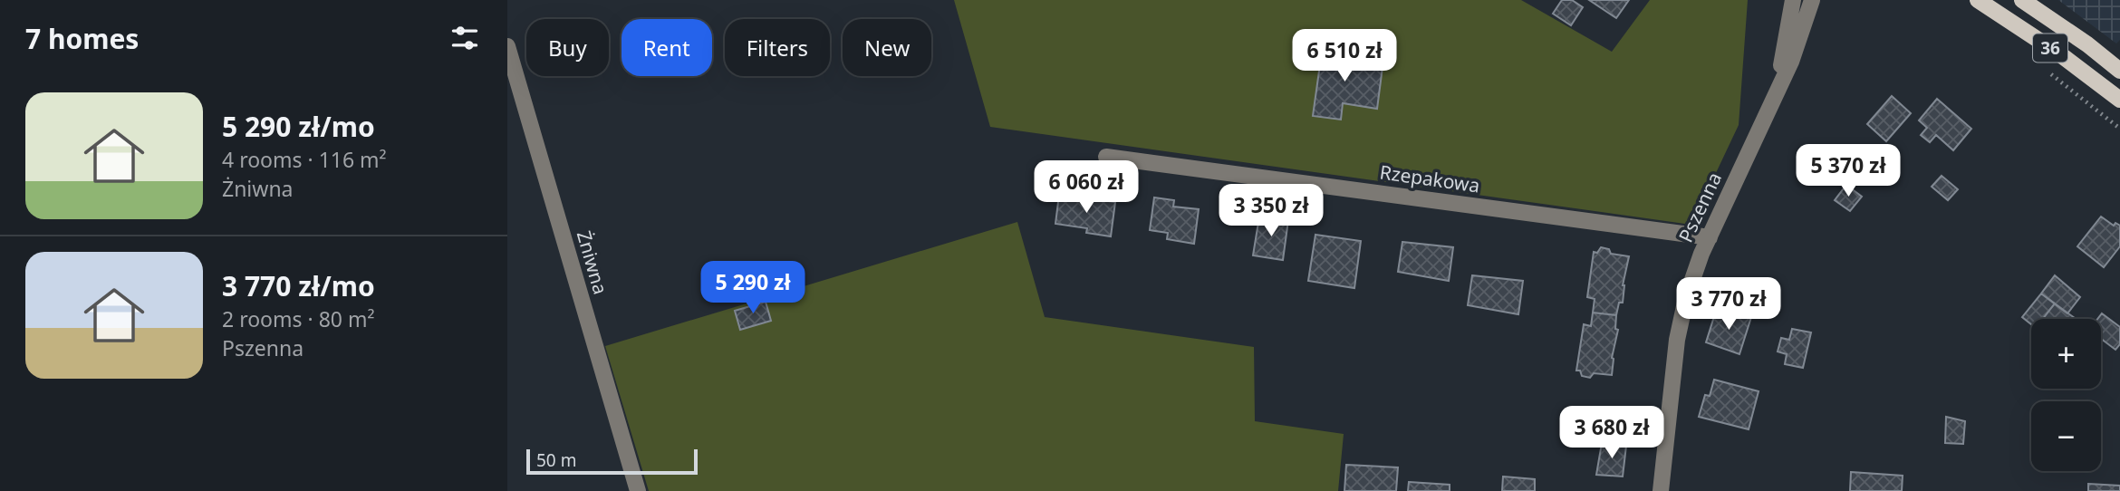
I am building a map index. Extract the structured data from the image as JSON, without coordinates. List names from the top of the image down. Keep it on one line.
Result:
{"streets":{"main road":["36"],"street":["Rzepakowa","Pszenna","Żniwna"]},"crossings":[["Rzepakowa","Pszenna"]],"scale_bar":"50 m","page":{"heading":"7 homes","chip":["Buy","Rent","Filters","New"],"price":["6 510 zł","5 370 zł","6 060 zł","3 350 zł","5 290 zł","3 770 zł","3 680 zł"],"list":[{"name":"5 290 zł/mo","note":"4 rooms · 116 m² · Żniwna"},{"name":"3 770 zł/mo","note":"2 rooms · 80 m² · Pszenna"}],"map_buttons":["+","−"],"scale":"50 m"}}
